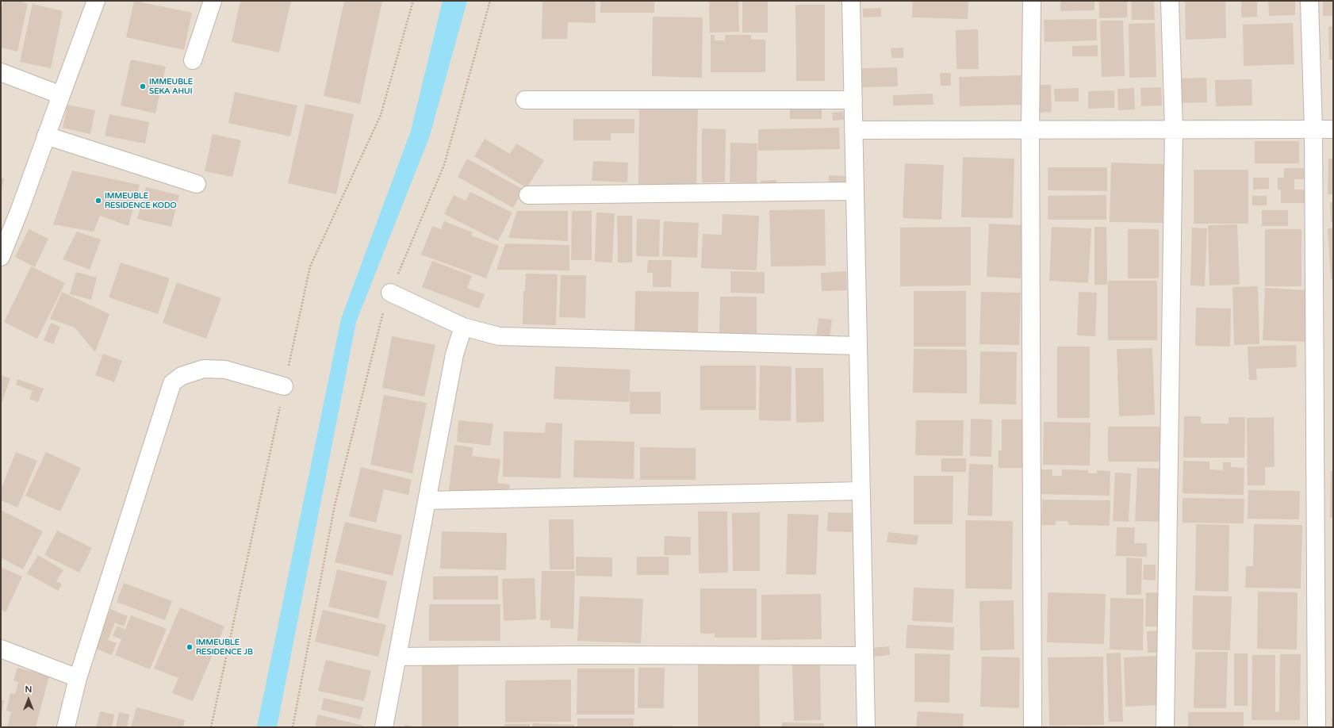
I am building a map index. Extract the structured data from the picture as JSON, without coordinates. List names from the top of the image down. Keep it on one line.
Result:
{"places":["IMMEUBLE SEKA AHUI","IMMEUBLE RESIDENCE KODO","IMMEUBLE RESIDENCE JB"],"north":"top"}
